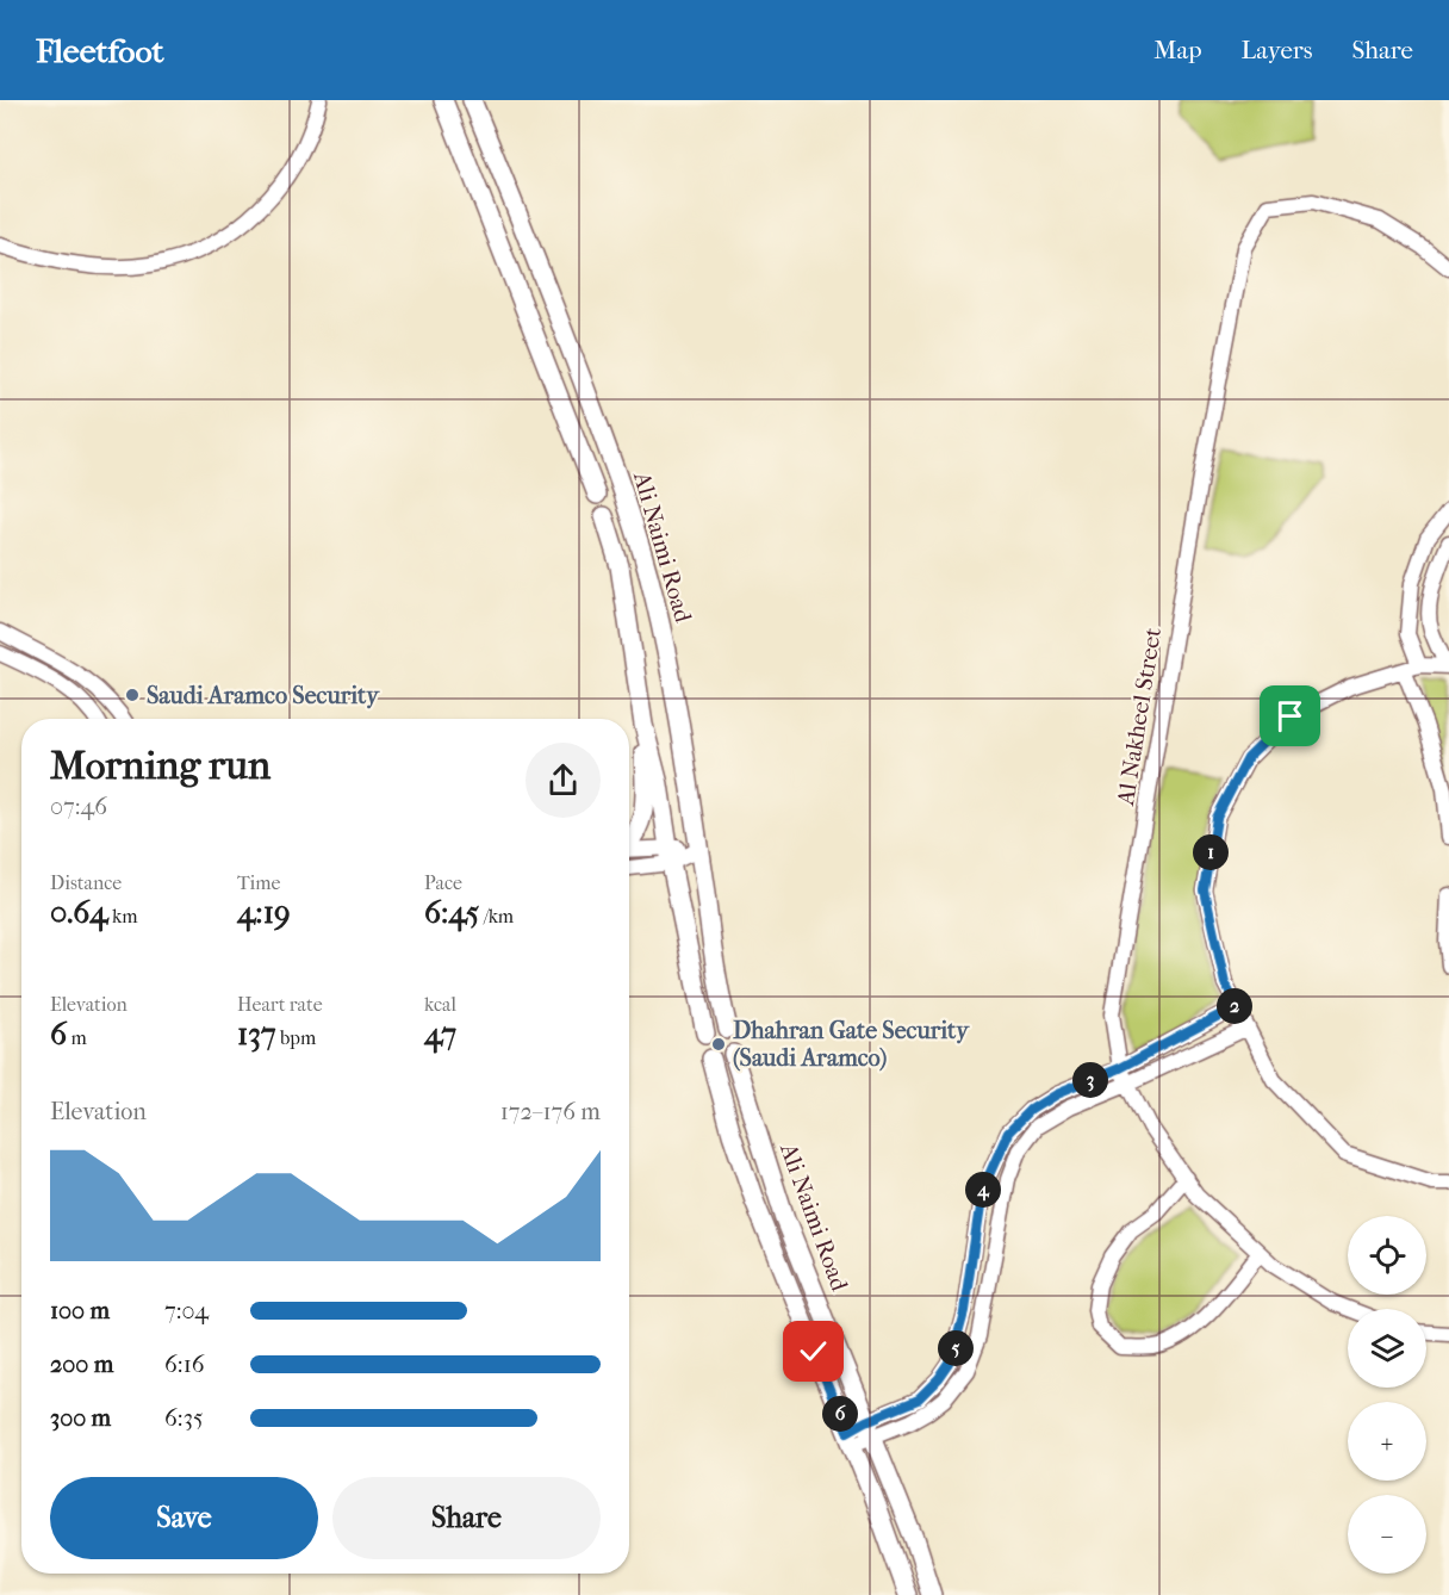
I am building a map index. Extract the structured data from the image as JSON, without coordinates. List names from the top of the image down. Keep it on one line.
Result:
{"streets":{"main road":["Ali Naimi Road"],"street":["Al Nakheel Street"]},"places":["Saudi Aramco Security","Dhahran Gate Security (Saudi Aramco)"],"page":{"header":"Fleetfoot","nav":["Map","Layers","Share"],"heading":["Morning run","07:46"],"pins":["1","2","3","4","5","6"],"stats":[["Distance","0.64 km"],["Time","4:19"],["Pace","6:45 /km"],["Elevation","6 m"],["Heart rate","137 bpm"],["kcal","47"]],"chart":["Elevation","172–176 m"],"map_buttons":["+","−"],"list":[{"name":"100 m","note":"7:04"},{"name":"200 m","note":"6:16"},{"name":"300 m","note":"6:35"}],"buttons":["Save","Share"]}}
